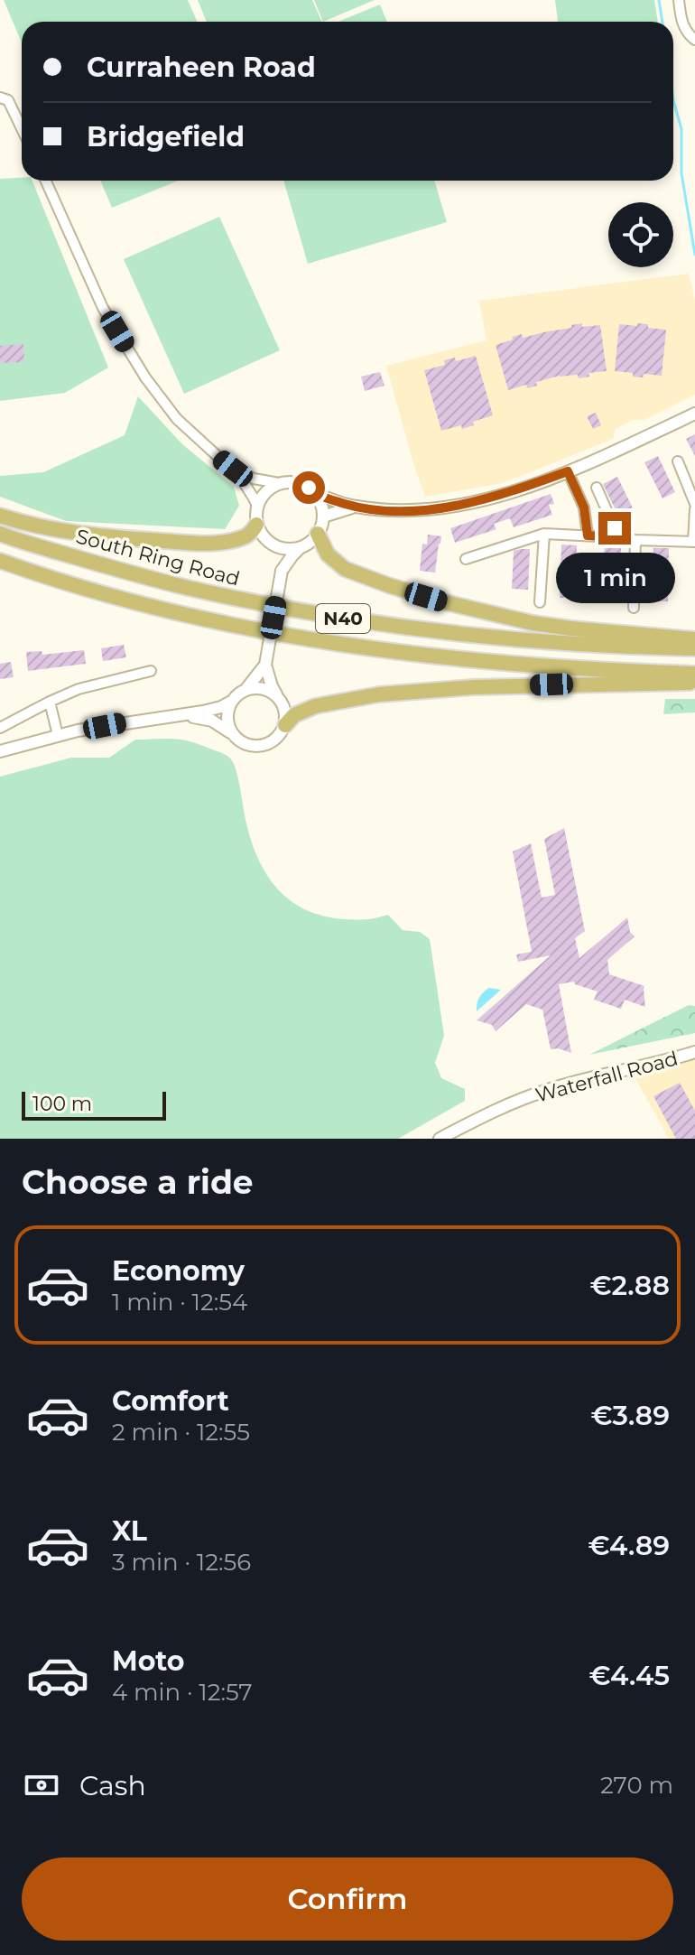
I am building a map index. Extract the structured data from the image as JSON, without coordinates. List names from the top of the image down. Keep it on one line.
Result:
{"streets":{"highway":["South Ring Road","N40"],"street":["Waterfall Road"]},"scale_bar":"100 m","page":{"banner":["Curraheen Road","Bridgefield"],"bubble":"1 min","scale":"100 m","heading":"Choose a ride","list":[{"name":"Economy","note":"1 min · 12:54","value":"€2.88"},{"name":"Comfort","note":"2 min · 12:55","value":"€3.89"},{"name":"XL","note":"3 min · 12:56","value":"€4.89"},{"name":"Moto","note":"4 min · 12:57","value":"€4.45"}],"pay":["Cash","270 m"],"buttons":"Confirm"}}
